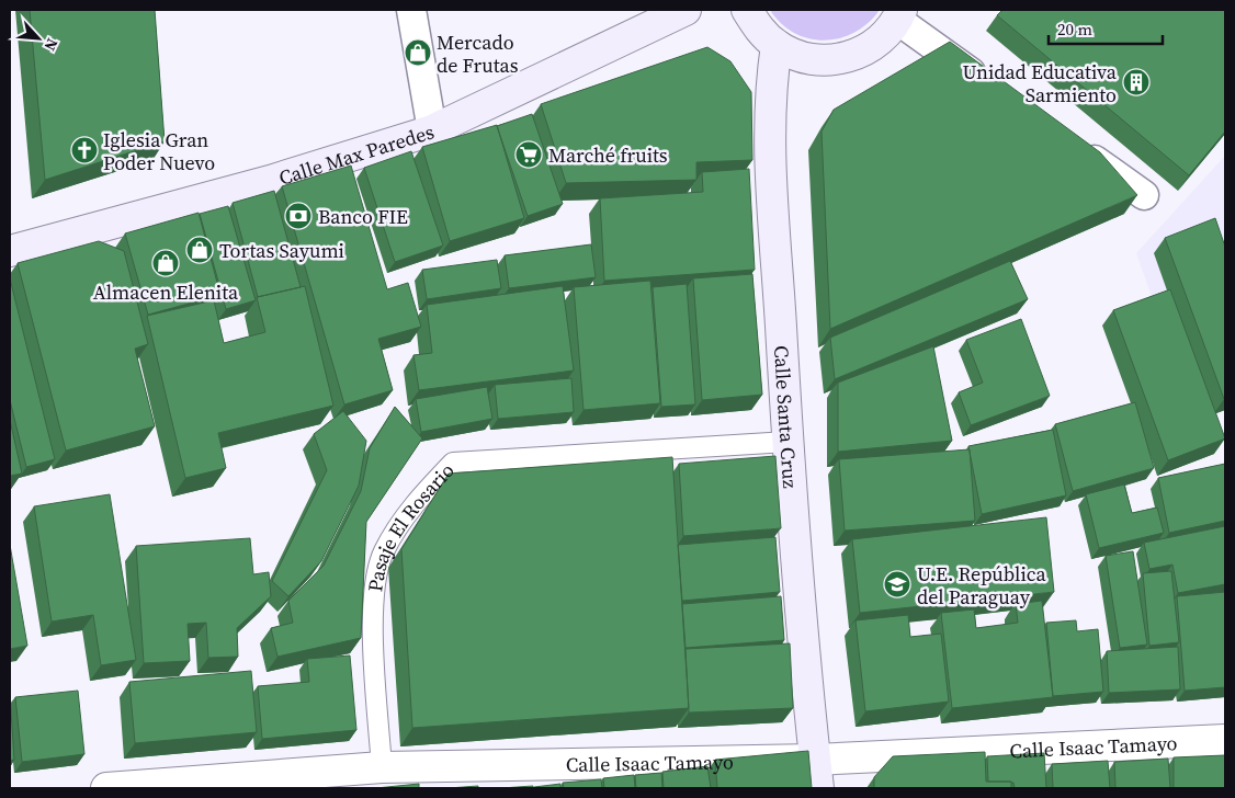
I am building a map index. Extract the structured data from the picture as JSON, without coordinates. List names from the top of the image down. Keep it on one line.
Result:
{"streets":{"main road":["Calle Max Paredes","Calle Santa Cruz"],"street":["Calle Isaac Tamayo"],"lane":["Pasaje El Rosario"]},"crossings":[["Calle Santa Cruz","Pasaje El Rosario"],["Calle Santa Cruz","Calle Isaac Tamayo"],["Pasaje El Rosario","Calle Isaac Tamayo"]],"places":{"shop":["Mercado de Frutas","Tortas Sayumi","Almacen Elenita"],"building":["Unidad Educativa Sarmiento"],"church":["Iglesia Gran Poder Nuevo"],"supermarket":["Marché fruits"],"bank":["Banco FIE"],"school or university":["U.E. República del Paraguay"]},"scale_bar":"20 m","north":"bottom right"}
